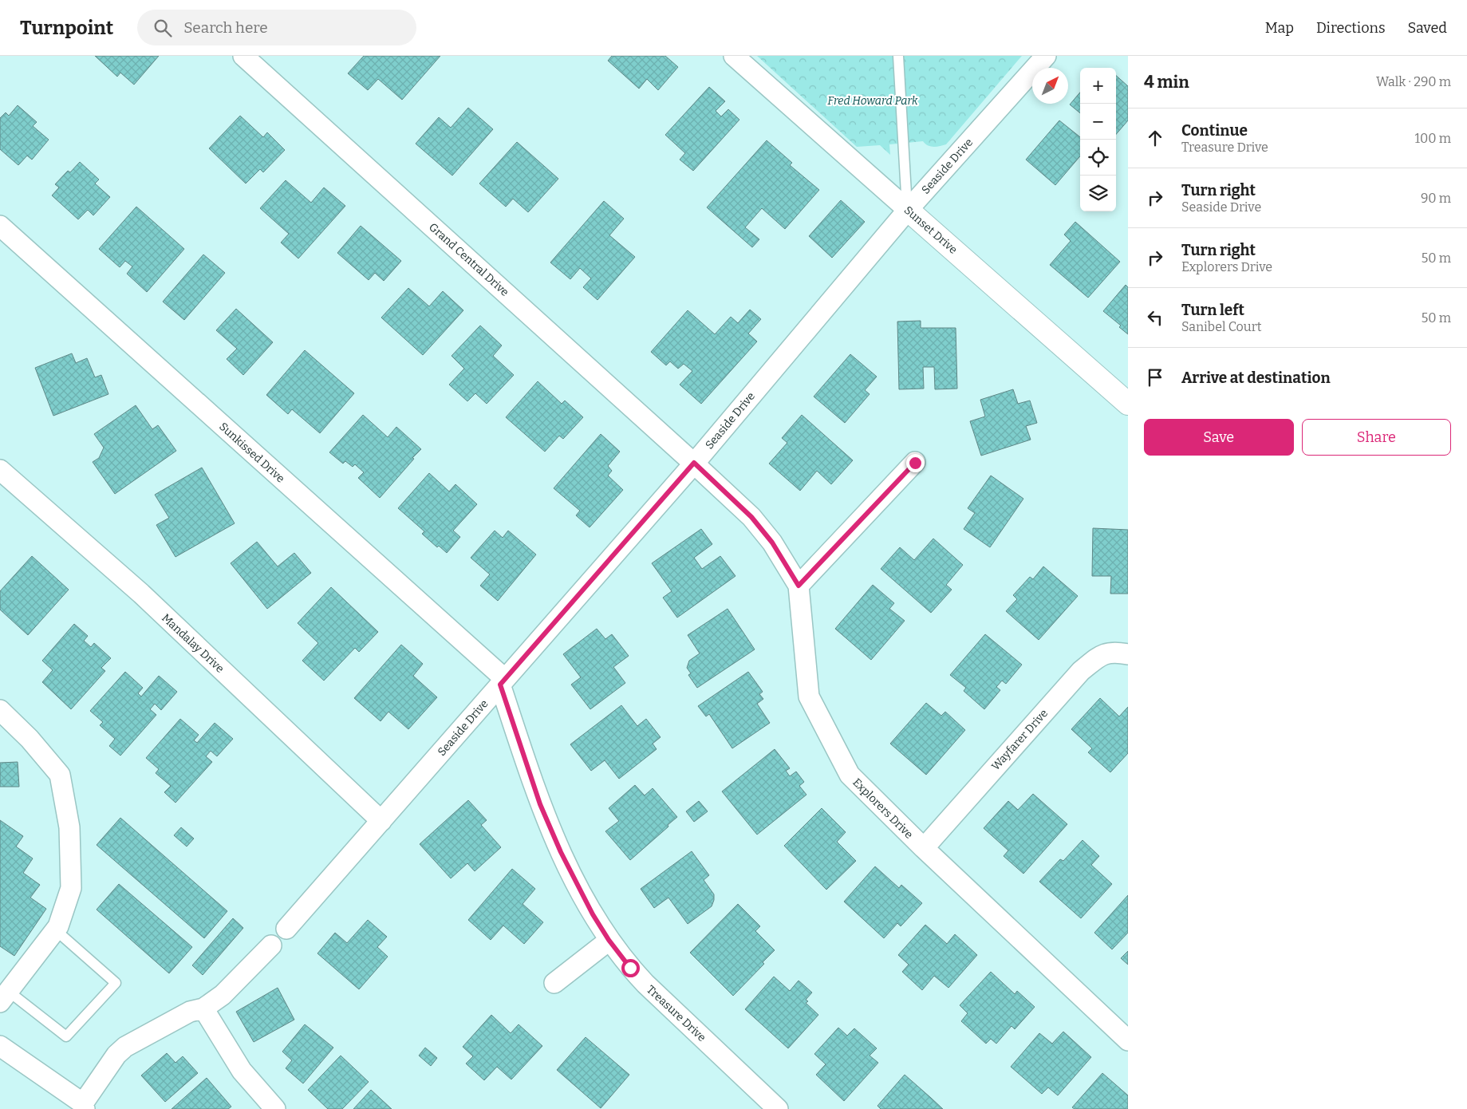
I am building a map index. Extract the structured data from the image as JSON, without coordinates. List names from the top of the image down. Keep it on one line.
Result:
{"streets":{"street":["Seaside Drive","Sunset Drive","Grand Central Drive","Sunkissed Drive","Mandalay Drive","Wayfarer Drive","Explorers Drive","Treasure Drive"]},"crossings":[["Seaside Drive","Sunset Drive"],["Seaside Drive","Grand Central Drive"],["Seaside Drive","Sunkissed Drive"],["Seaside Drive","Mandalay Drive"],["Seaside Drive","Explorers Drive"],["Seaside Drive","Treasure Drive"],["Grand Central Drive","Explorers Drive"],["Sunkissed Drive","Treasure Drive"],["Wayfarer Drive","Explorers Drive"]],"parks":["Fred Howard Park"],"north":"top right","page":{"header":"Turnpoint","search":"Search here","nav":["Map","Directions","Saved"],"heading":["4 min","Walk · 290 m"],"map_buttons":["+","−"],"list":[["Continue","Treasure Drive","100 m"],["Turn right","Seaside Drive","90 m"],["Turn right","Explorers Drive","50 m"],["Turn left","Sanibel Court","50 m"],"Arrive at destination"],"buttons":["Save","Share"]}}
